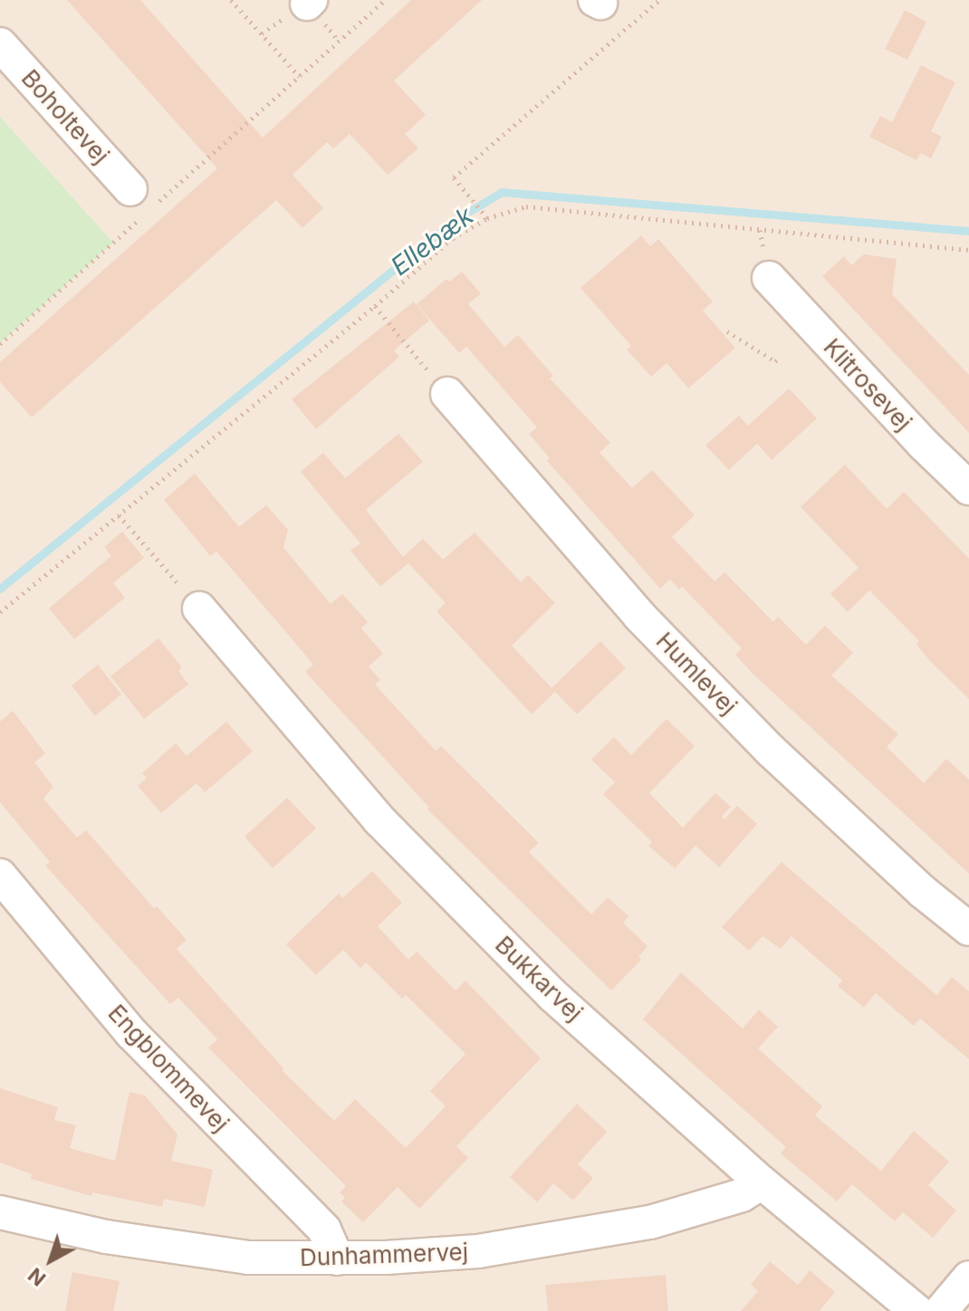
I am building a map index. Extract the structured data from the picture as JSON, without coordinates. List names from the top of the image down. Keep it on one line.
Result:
{"streets":{"street":["Boholtevej","Klitrosevej","Humlevej","Bukkarvej","Engblommevej","Dunhammervej"]},"crossings":[["Bukkarvej","Dunhammervej"],["Engblommevej","Dunhammervej"]],"water":["Ellebæk"],"north":"bottom left"}
